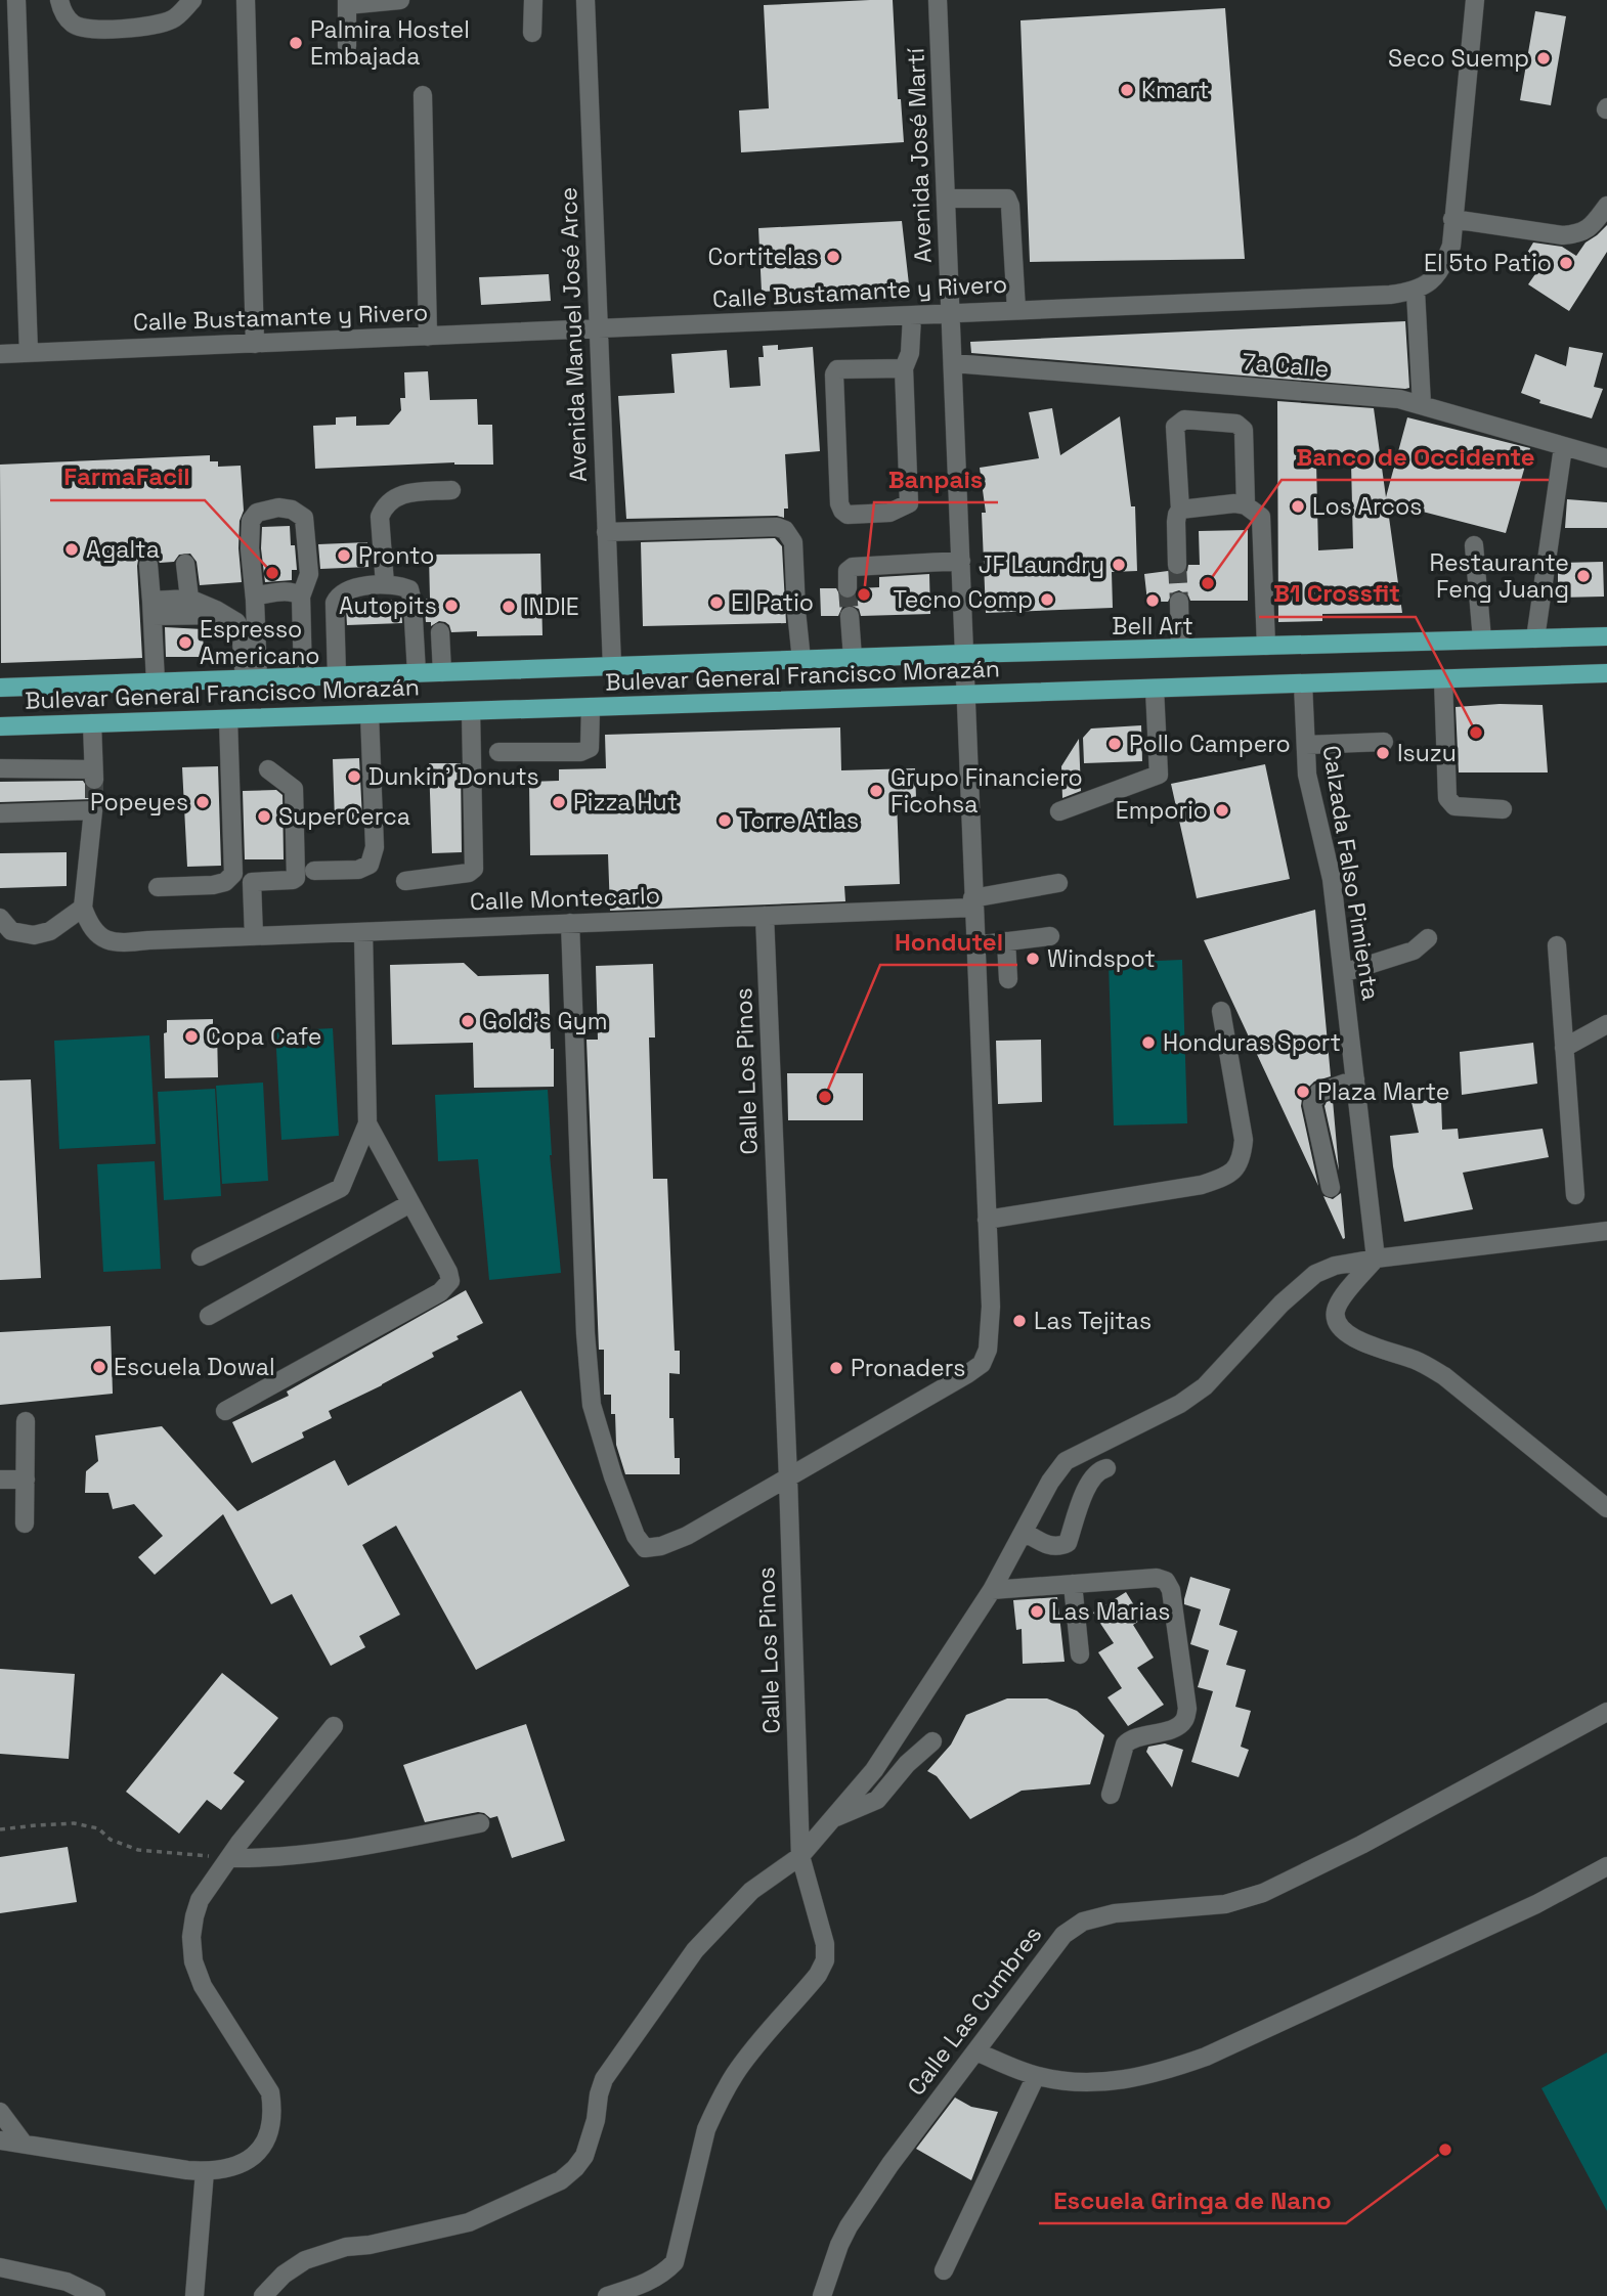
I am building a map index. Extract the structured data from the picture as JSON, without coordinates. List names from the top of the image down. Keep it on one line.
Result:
{"streets":{"main road":["Bulevar General Francisco Morazán"],"street":["Avenida José Martí","Calle Bustamante y Rivero","Avenida Manuel José Arce","7a Calle","Calzada Falso Pimienta","Calle Montecarlo","Calle Los Pinos","Calle Las Cumbres"]},"crossings":[["Avenida José Martí","Calle Bustamante y Rivero"],["Avenida José Martí","7a Calle"],["Avenida José Martí","Bulevar General Francisco Morazán"],["Avenida José Martí","Calle Montecarlo"],["Avenida José Martí","Calle Los Pinos"],["Calle Bustamante y Rivero","Avenida Manuel José Arce"],["Avenida Manuel José Arce","Bulevar General Francisco Morazán"],["Bulevar General Francisco Morazán","Calzada Falso Pimienta"],["Calle Montecarlo","Calle Los Pinos"]],"places":["Palmira Hostel Embajada","Seco Suemp","Kmart","Cortitelas","El 5to Patio","Los Arcos","Agalta","Pronto","JF Laundry","FarmaFacil","Restaurante Feng Juang","Banco de Occidente","Banpais","Tecno Comp","Bell Art","El Patio","Autopits","INDIE","Espresso Americano","B1 Crossfit","Pollo Campero","Isuzu","Dunkin' Donuts","Grupo Financiero Ficohsa","Popeyes","Pizza Hut","Emporio","SuperCerca","Torre Atlas","Windspot","Gold's Gym","Copa Cafe","Honduras Sport","Plaza Marte","Hondutel","Las Tejitas","Escuela Dowal","Pronaders","Las Marias","Escuela Gringa de Nano"]}
